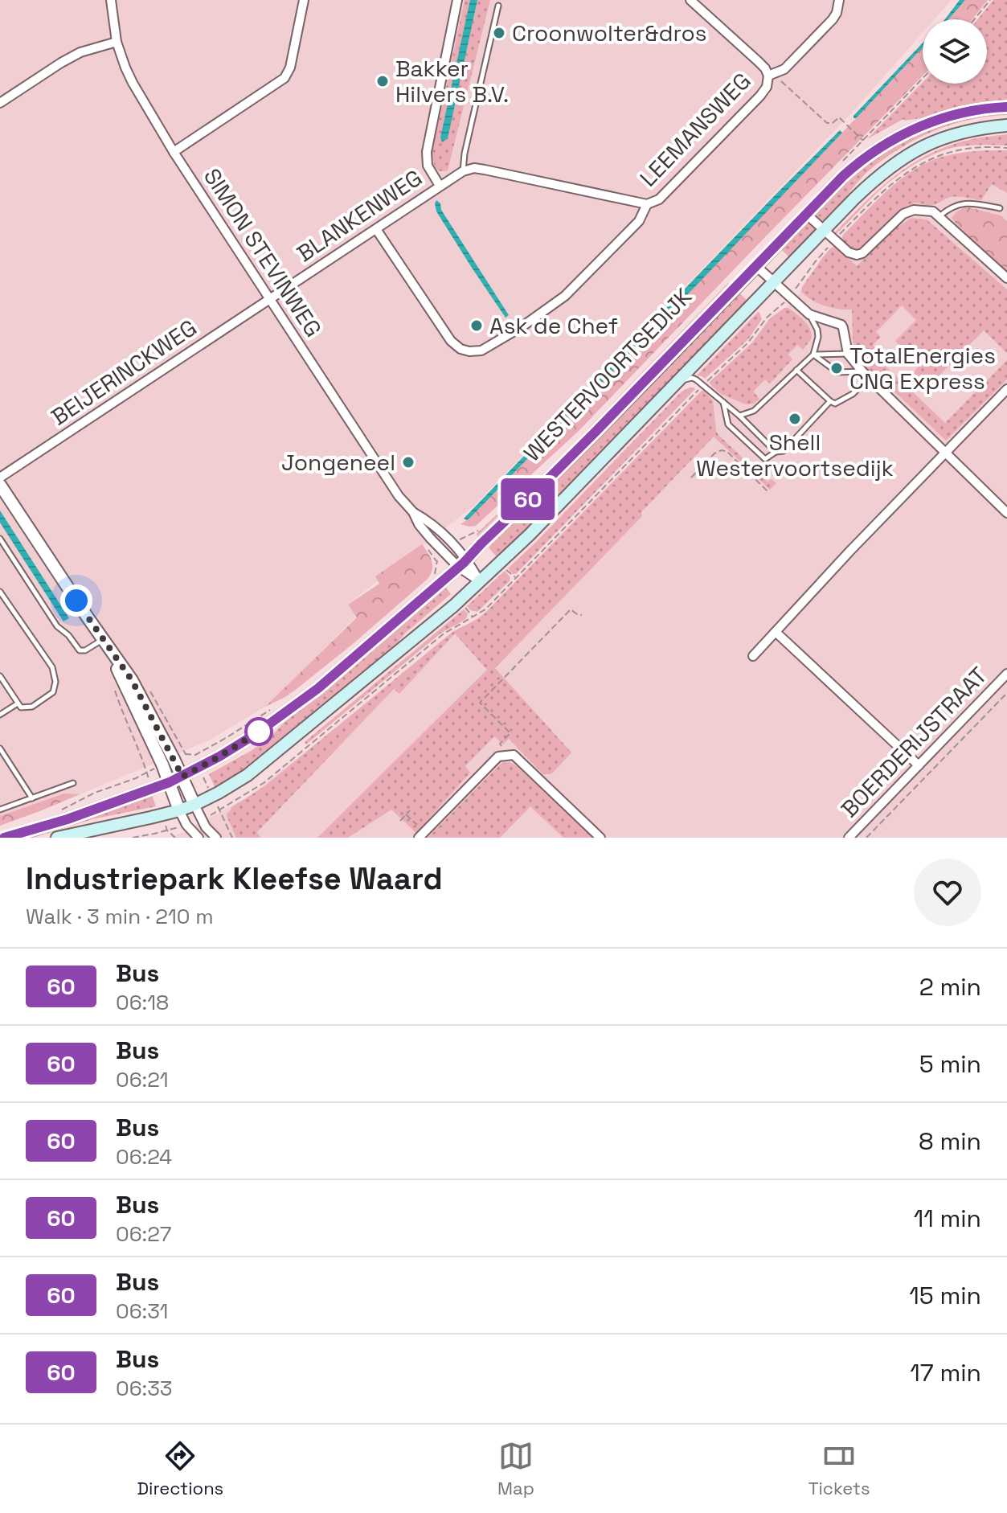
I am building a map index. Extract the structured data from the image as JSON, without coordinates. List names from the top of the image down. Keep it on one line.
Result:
{"streets":{"main road":["WESTERVOORTSEDIJK"],"street":["LEEMANSWEG","BLANKENWEG","SIMON STEVINWEG","BEIJERINCKWEG","BOERDERIJSTRAAT"]},"crossings":[["BLANKENWEG","SIMON STEVINWEG"],["BLANKENWEG","BEIJERINCKWEG"],["SIMON STEVINWEG","BEIJERINCKWEG"],["SIMON STEVINWEG","WESTERVOORTSEDIJK"]],"places":["Croonwolter&dros","Bakker Hilvers B.V.","Ask de Chef","TotalEnergies CNG Express","Shell Westervoortsedijk","Jongeneel"],"lines":["bus line 60"],"page":{"on_map":"60","heading":["Industriepark Kleefse Waard","Walk · 3 min · 210 m"],"list":[{"mark":"60","name":"Bus","note":"06:18","value":"2 min"},{"mark":"60","name":"Bus","note":"06:21","value":"5 min"},{"mark":"60","name":"Bus","note":"06:24","value":"8 min"},{"mark":"60","name":"Bus","note":"06:27","value":"11 min"},{"mark":"60","name":"Bus","note":"06:31","value":"15 min"},{"mark":"60","name":"Bus","note":"06:33","value":"17 min"}],"tabs":["Directions","Map","Tickets"]}}
